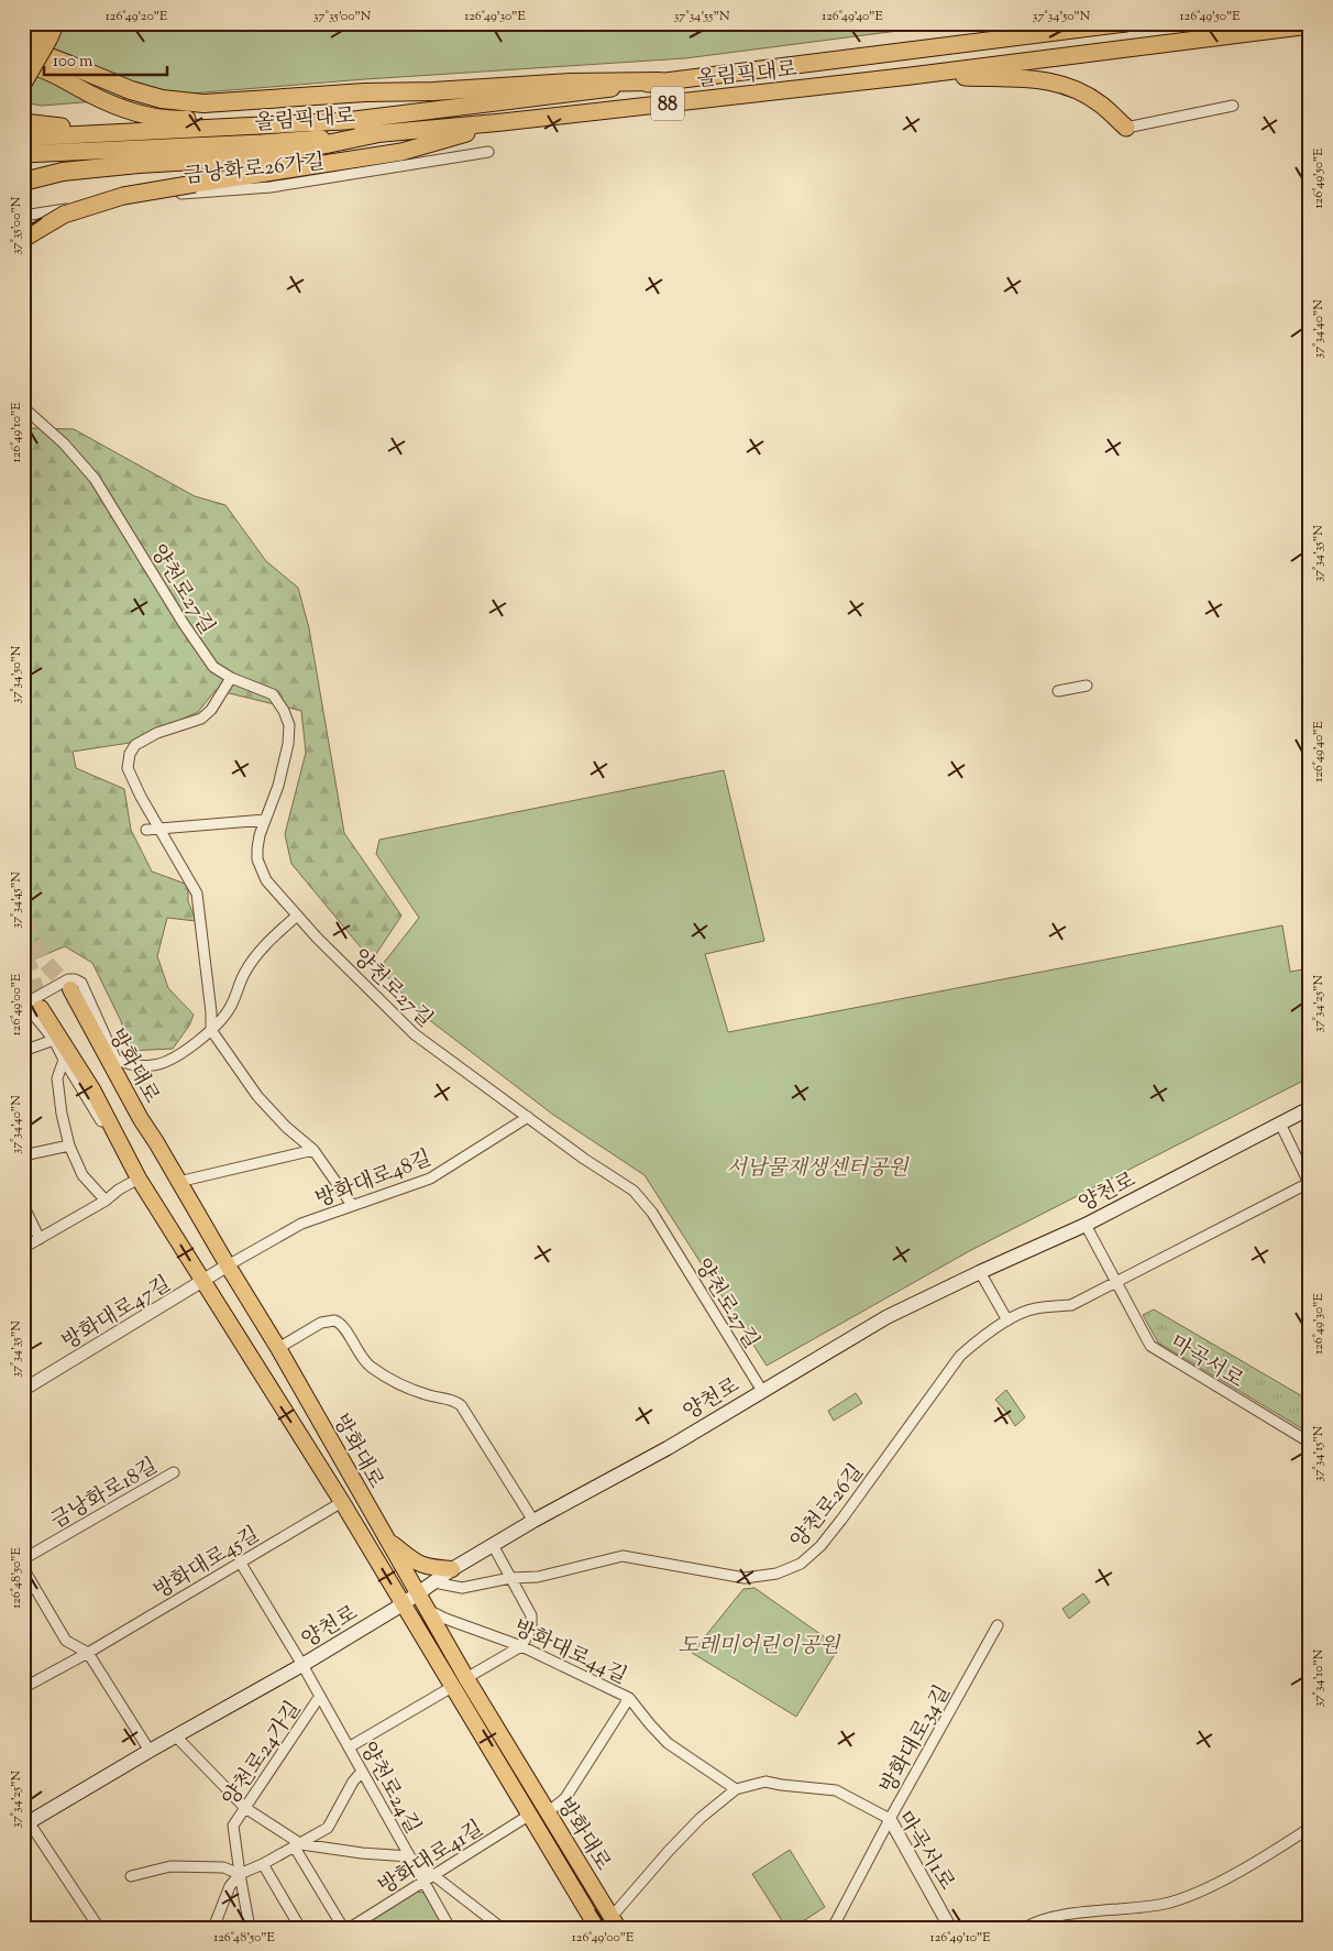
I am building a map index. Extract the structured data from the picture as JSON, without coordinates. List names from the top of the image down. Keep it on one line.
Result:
{"streets":{"highway":["올림픽대로","88"],"main road":["방화대로","양천로"],"street":["금낭화로26가길","양천로27길","방화대로48길","방화대로47길","마곡서로","금낭화로18길","양천로26길","방화대로45길","방화대로44길","방화대로34길","양천로24가길","양천로24길","마곡서1로","방화대로41길"]},"crossings":[["양천로27길","방화대로48길"],["양천로27길","양천로"],["방화대로","방화대로48길"],["방화대로","양천로"],["방화대로","방화대로47길"],["방화대로","방화대로45길"],["방화대로","방화대로44길"],["방화대로","방화대로41길"],["방화대로48길","방화대로47길"],["양천로","마곡서로"],["양천로","양천로26길"],["양천로","양천로24길"],["방화대로45길","양천로24길"],["방화대로44길","마곡서1로"],["방화대로34길","마곡서1로"],["양천로24가길","양천로24길"],["양천로24길","방화대로41길"]],"parks":["서남물재생센터공원","도레미어린이공원"],"scale_bar":"100 m","coordinates":["126°49'20\"E","37°35'00\"N","126°49'30\"E","37°34'55\"N","126°49'40\"E","37°34'50\"N","126°49'50\"E","37°34'40\"N","126°49'10\"E","37°34'35\"N","37°34'45\"N","37°34'25\"N","126°49'00\"E","37°34'15\"N","126°48'50\"E","37°34'10\"N"]}
